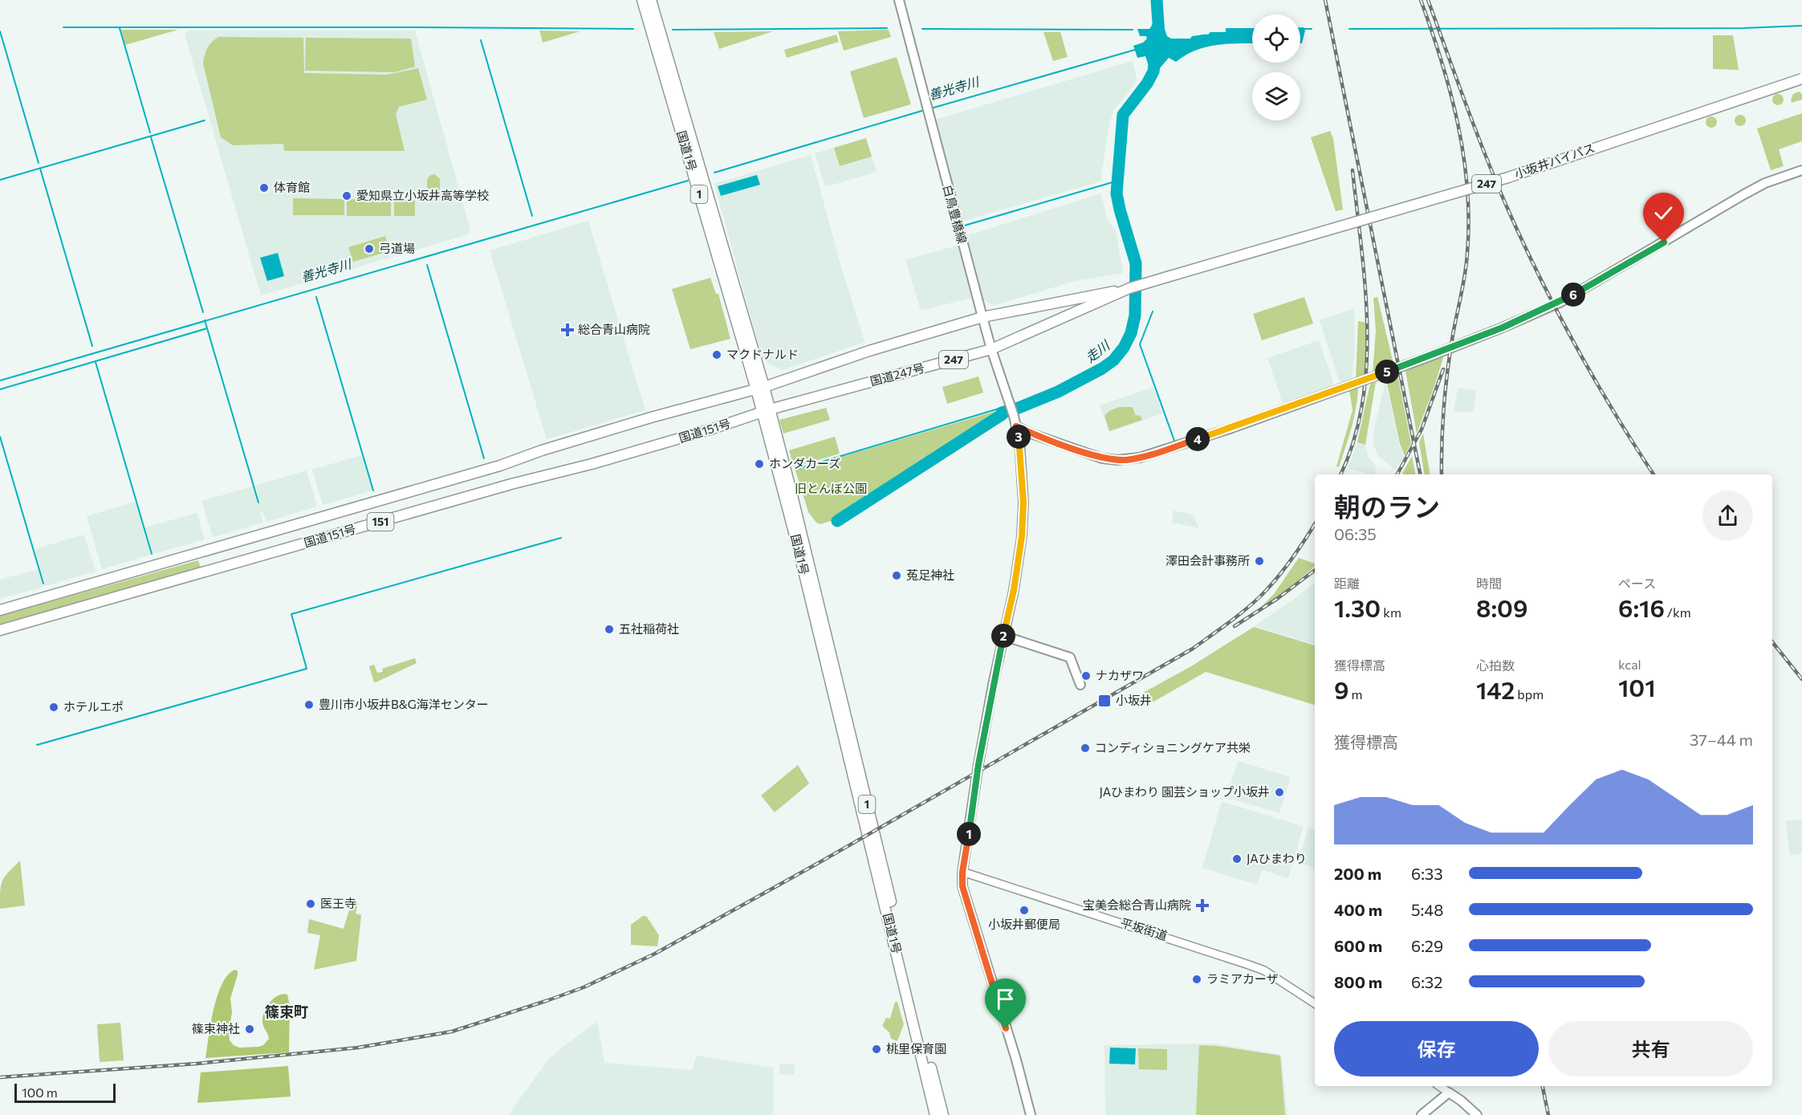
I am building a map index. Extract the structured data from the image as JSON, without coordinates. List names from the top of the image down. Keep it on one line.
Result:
{"streets":{"highway":["国道1号","小坂井バイパス","247","1","国道247号","国道151号","151"],"main road":["白鳥豊橋線"],"street":["平坂街道"]},"crossings":[["国道1号","国道247号"],["国道1号","国道151号"],["小坂井バイパス","国道247号"],["白鳥豊橋線","国道247号"],["国道247号","国道151号"]],"districts":["篠束町"],"water":["善光寺川","走川"],"parks":["旧とんぼ公園"],"places":{"other":["体育館","愛知県立小坂井高等学校","弓道場","マクドナルド","ホンダカーズ","澤田会計事務所","菟足神社","五社稲荷社","ナカザワ","豊川市小坂井B&G海洋センター","ホテルエポ","コンディショニングケア共栄","JAひまわり 園芸ショップ小坂井","JAひまわり","医王寺","小坂井郵便局","ラミアカーザ","篠束神社","桃里保育園"],"health":["総合青山病院","宝美会総合青山病院"],"transit":["小坂井"]},"scale_bar":"100 m","page":{"pins":["6","5","3","4","2","1"],"heading":["朝のラン","06:35"],"stats":[["距離","1.30 km"],["時間","8:09"],["ペース","6:16 /km"],["獲得標高","9 m"],["心拍数","142 bpm"],["kcal","101"]],"chart":["獲得標高","37–44 m"],"list":[{"name":"200 m","note":"6:33"},{"name":"400 m","note":"5:48"},{"name":"600 m","note":"6:29"},{"name":"800 m","note":"6:32"}],"buttons":["保存","共有"],"scale":"100 m"}}
